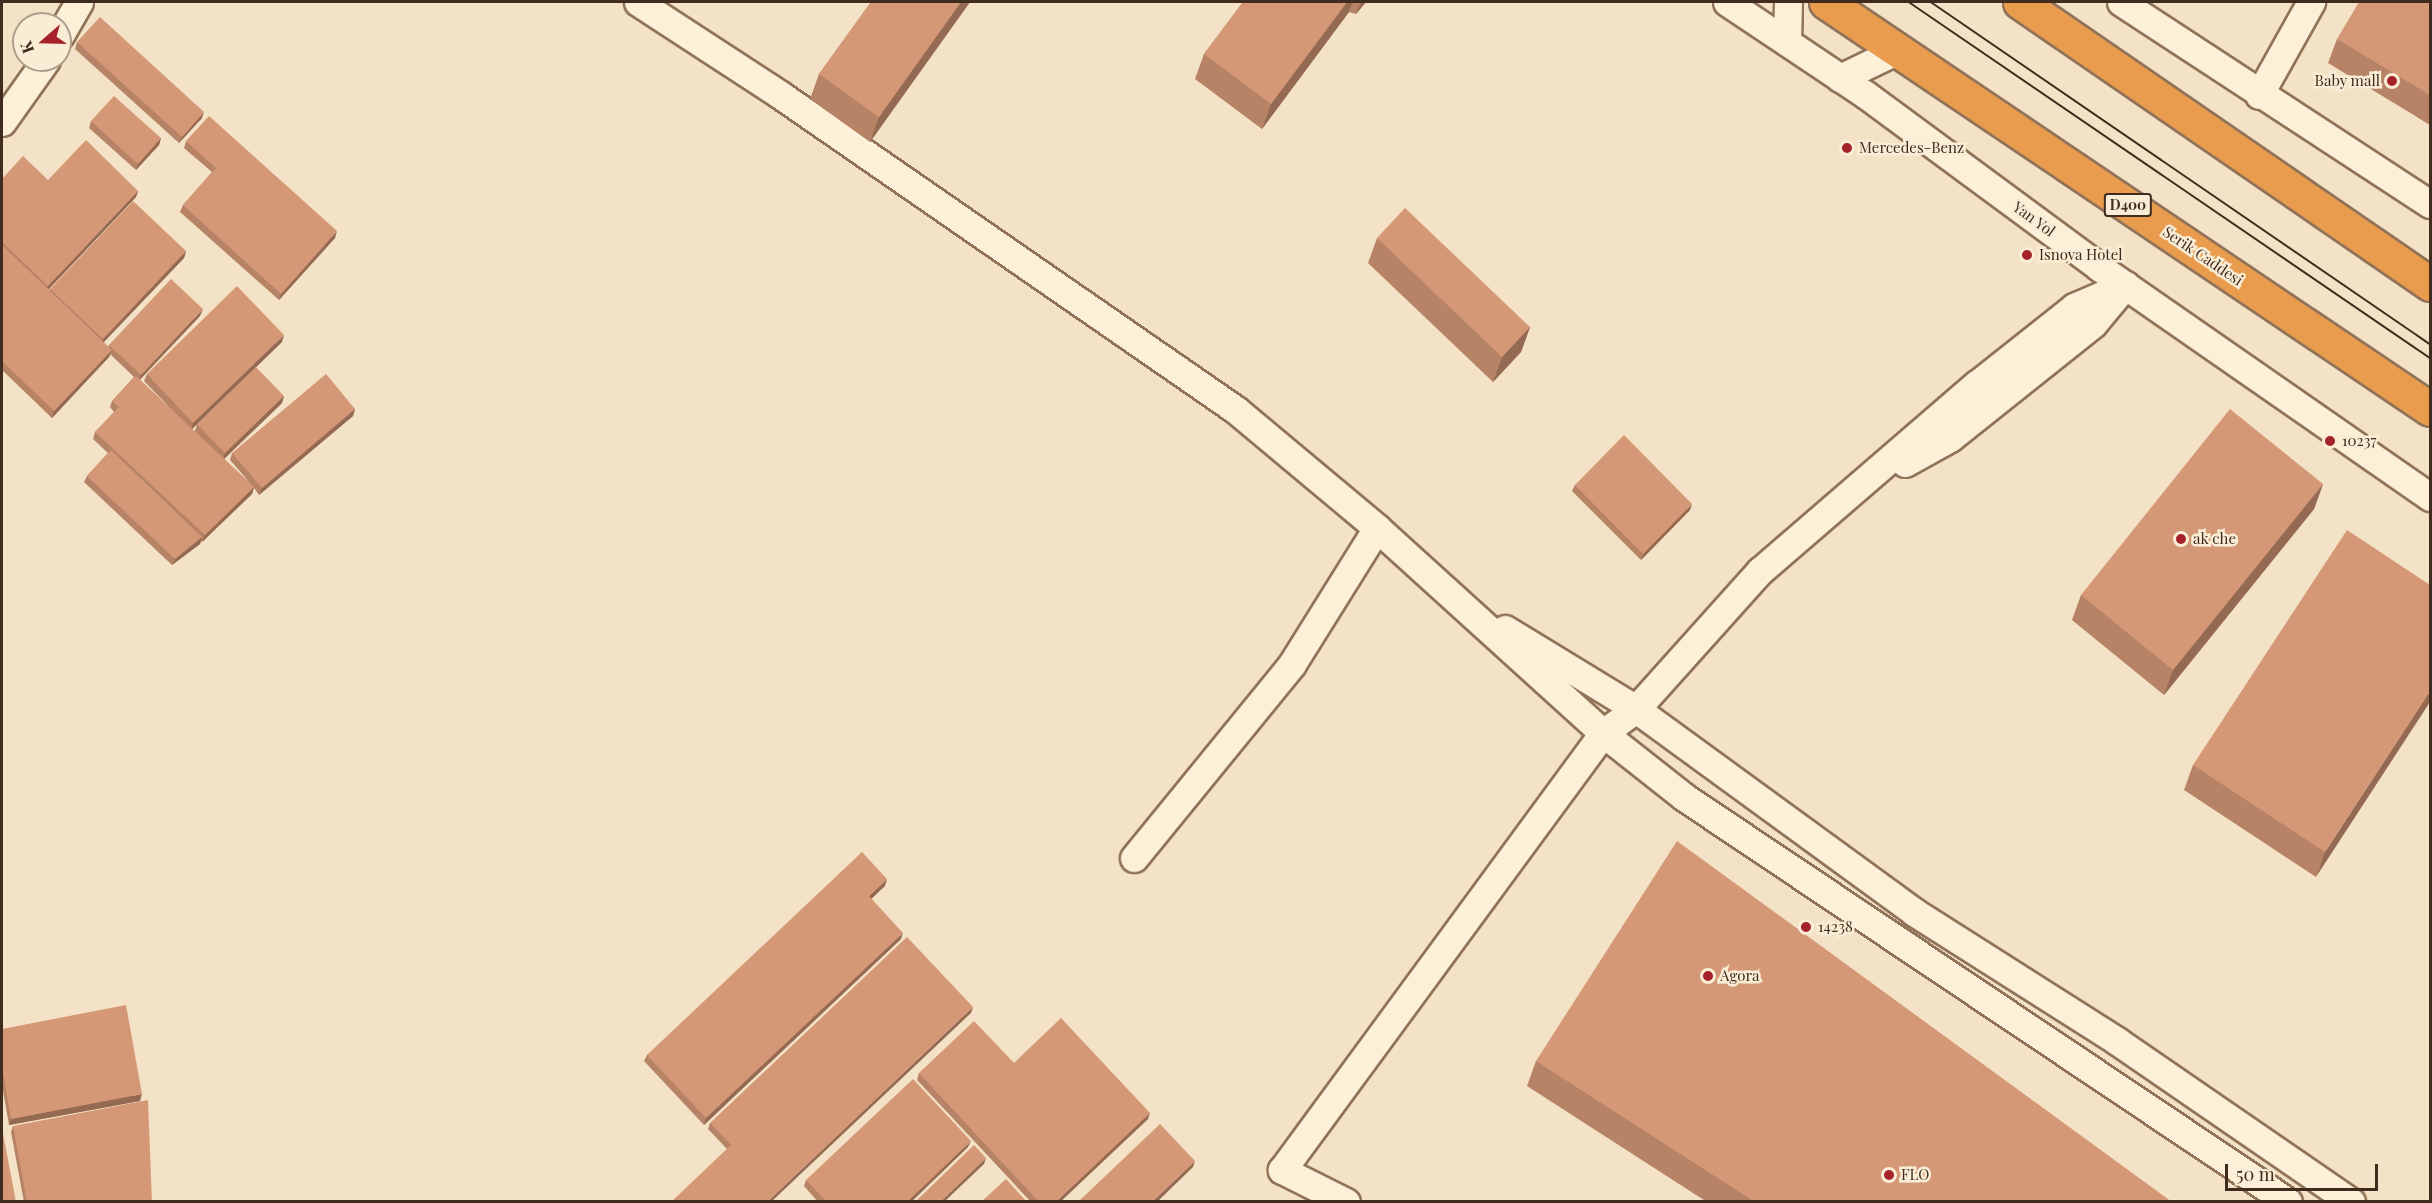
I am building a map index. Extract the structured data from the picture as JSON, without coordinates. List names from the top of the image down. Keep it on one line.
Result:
{"streets":{"highway":["D400","Serik Caddesi"],"street":["Yan Yol"]},"places":["Baby mall","Mercedes-Benz","Isnova Hotel","10237","ak che","14238","Agora","FLO"],"scale_bar":"50 m","north":"left"}
